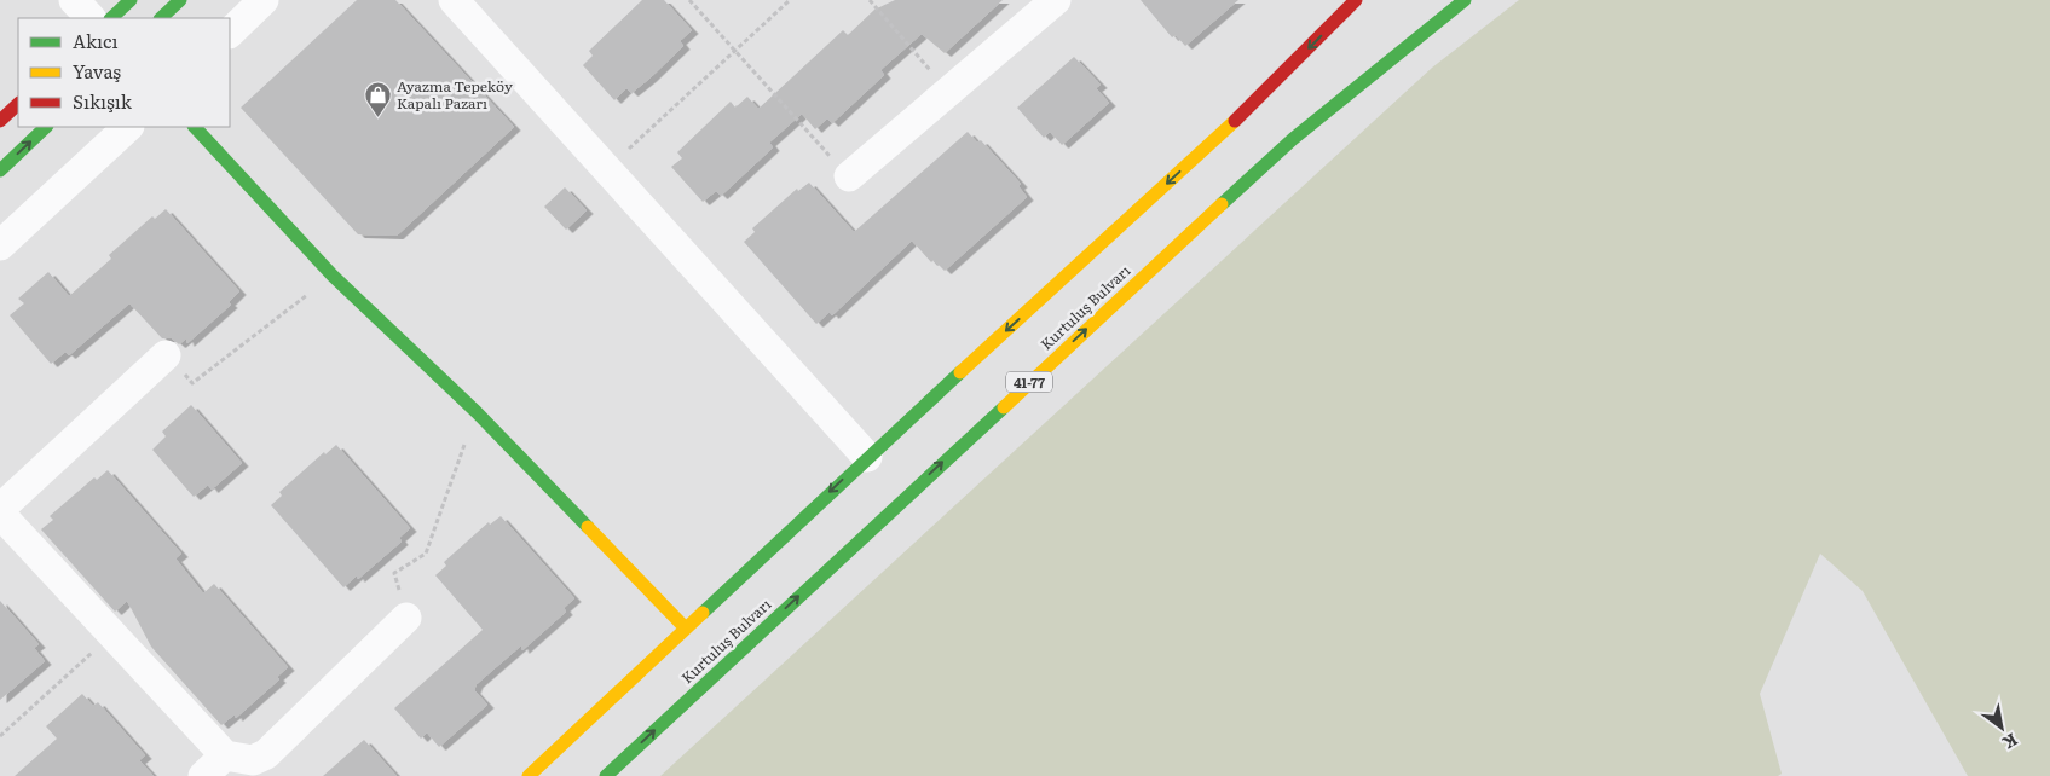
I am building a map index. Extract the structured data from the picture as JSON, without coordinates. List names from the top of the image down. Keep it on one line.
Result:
{"streets":{"main road":["Kurtuluş Bulvarı","41-77"]},"places":{"shop":["Ayazma Tepeköy Kapalı Pazarı"]},"legend":["Akıcı","Yavaş","Sıkışık"],"north":"bottom right"}
